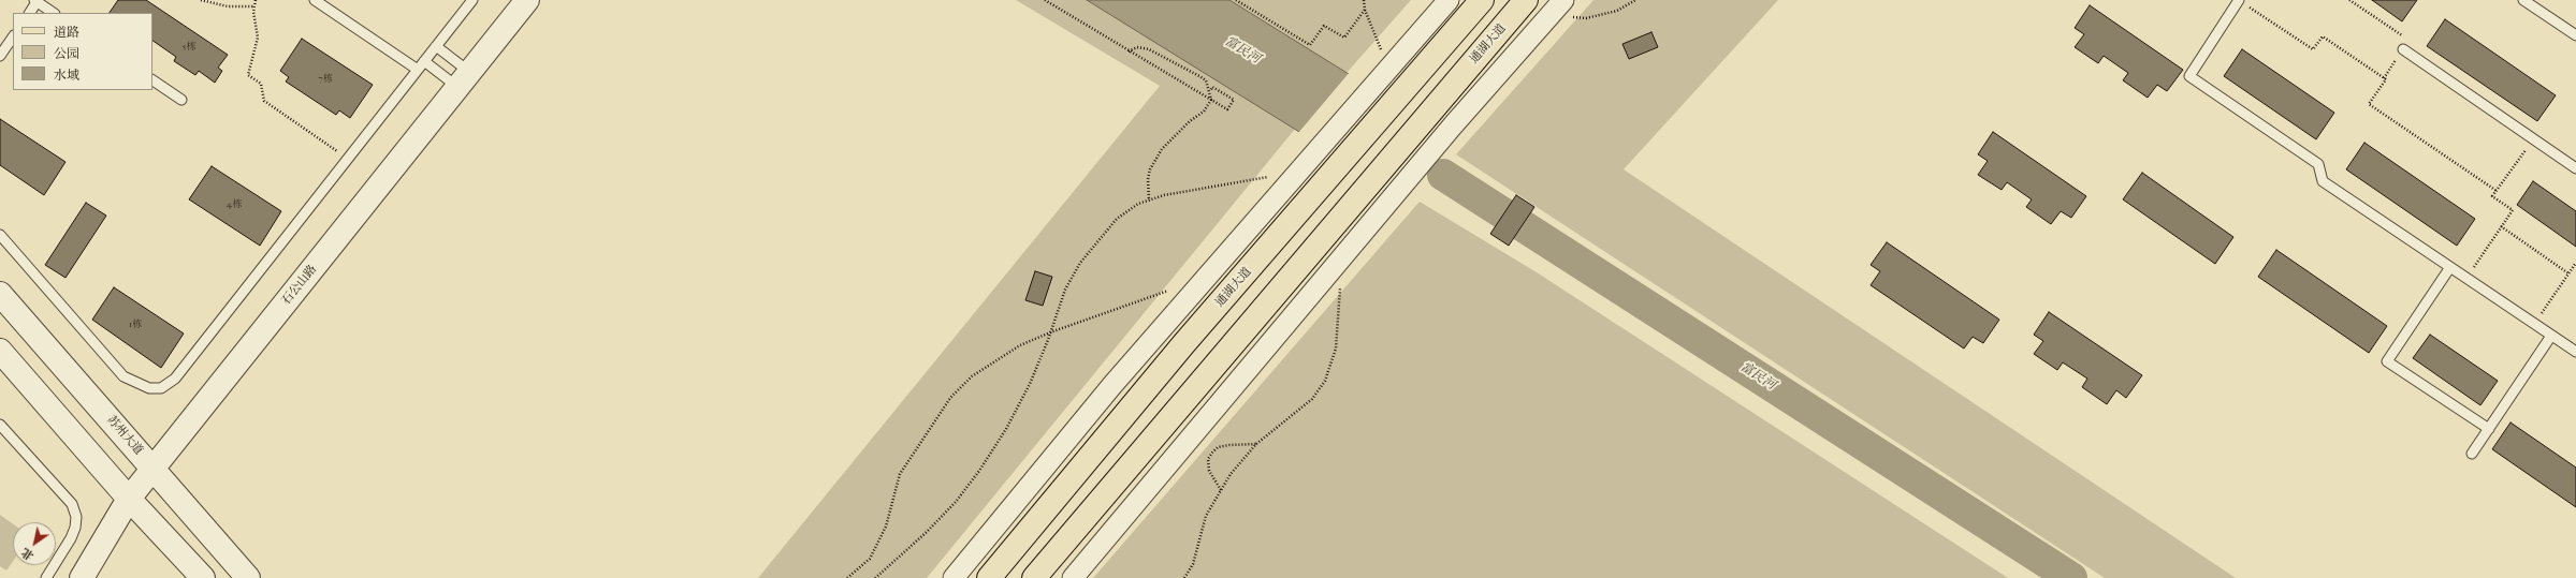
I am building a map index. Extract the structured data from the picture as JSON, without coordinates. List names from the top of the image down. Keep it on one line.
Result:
{"streets":{"main road":["通湖大道"],"street":["石公山路","苏州大道"]},"crossings":[["石公山路","苏州大道"]],"water":["富民河"],"house_numbers":["5栋","7栋","4栋","1栋"],"legend":["道路","公园","水域"],"north":"bottom left"}
